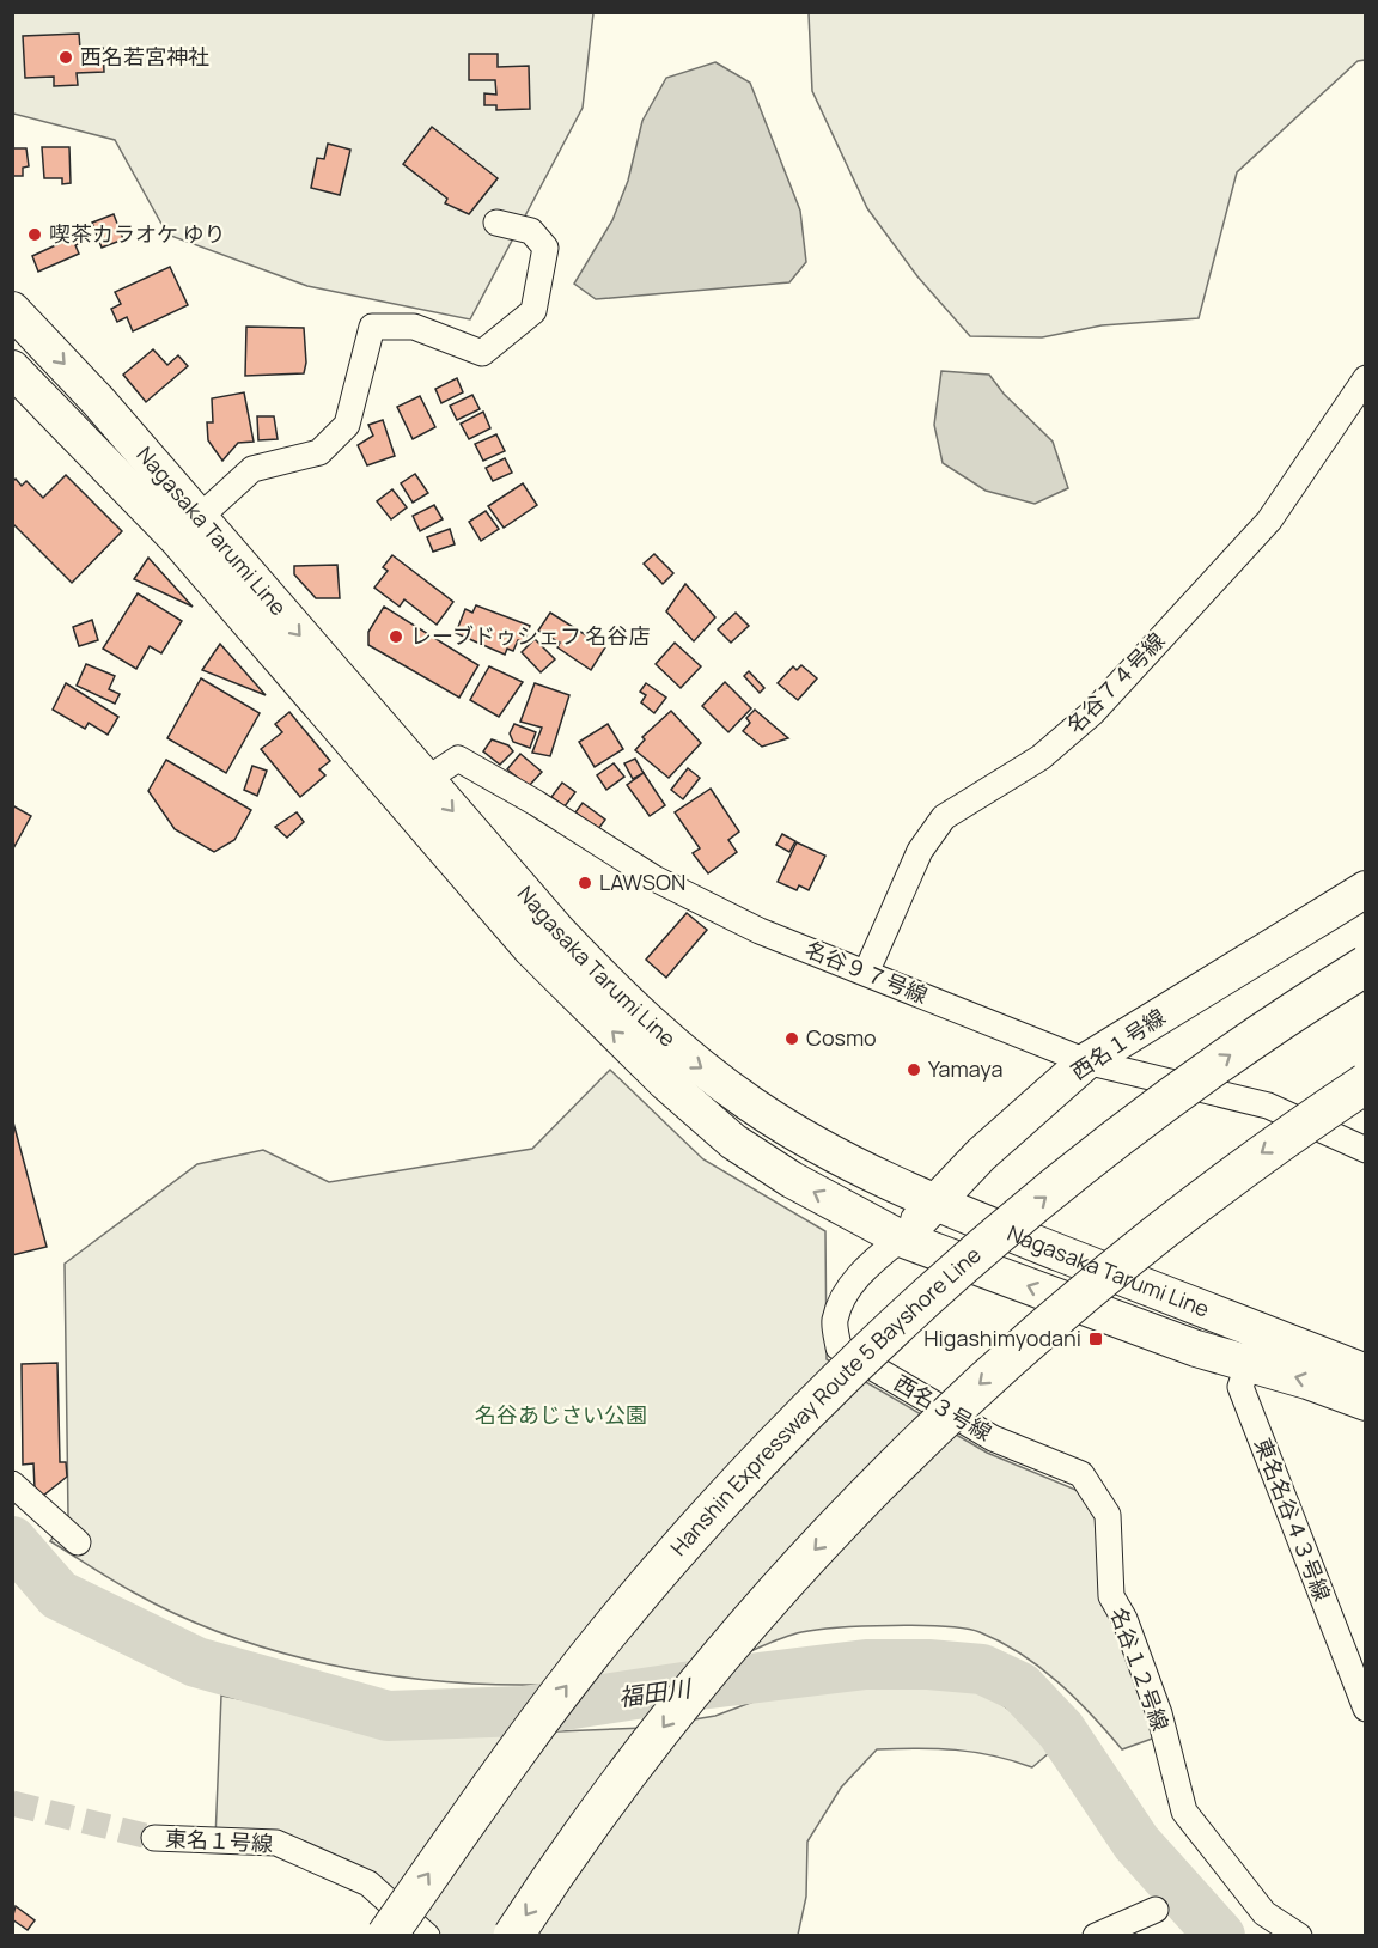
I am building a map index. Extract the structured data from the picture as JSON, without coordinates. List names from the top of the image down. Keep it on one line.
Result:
{"streets":{"highway":["Hanshin Expressway Route 5 Bayshore Line"],"main road":["Nagasaka Tarumi Line","西名１号線"],"street":["名谷７４号線","名谷９７号線","西名３号線","東名名谷４３号線","名谷１２号線","東名１号線"]},"crossings":[["Nagasaka Tarumi Line","名谷９７号線"],["Nagasaka Tarumi Line","西名１号線"],["Nagasaka Tarumi Line","西名３号線"],["Nagasaka Tarumi Line","東名名谷４３号線"],["名谷７４号線","名谷９７号線"],["名谷９７号線","西名１号線"],["西名１号線","西名３号線"],["西名３号線","名谷１２号線"]],"water":["福田川"],"parks":["名谷あじさい公園"],"places":{"other":["西名若宮神社","喫茶カラオケ ゆり","レーブドゥシェフ 名谷店","LAWSON","Cosmo","Yamaya"],"transit":["Higashimyodani"]}}
